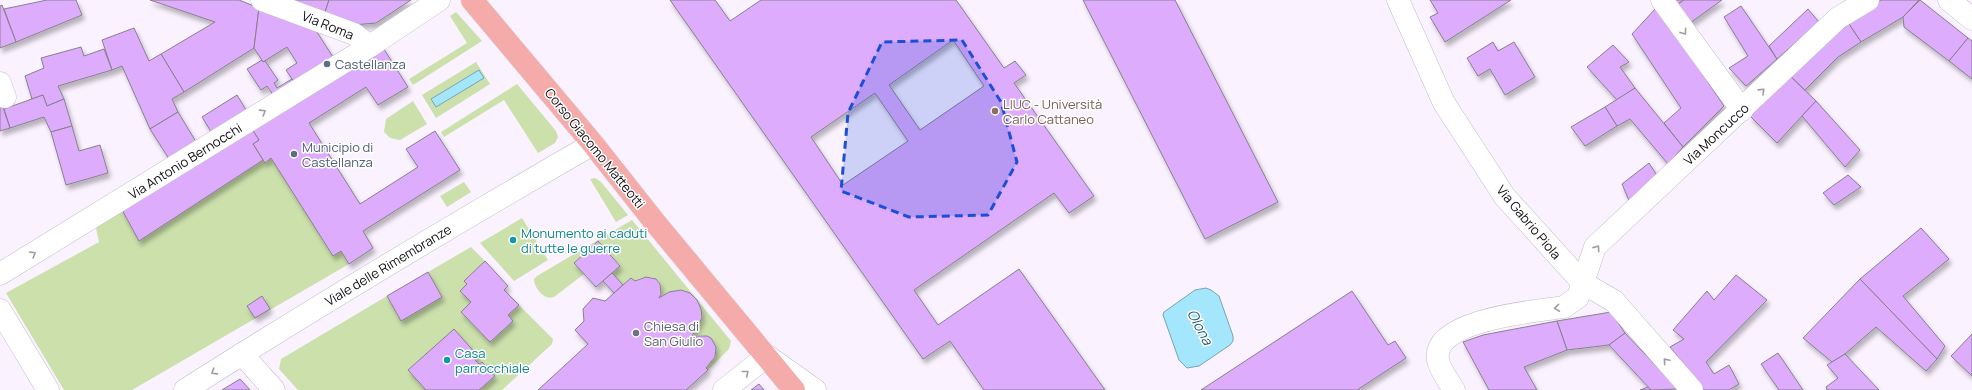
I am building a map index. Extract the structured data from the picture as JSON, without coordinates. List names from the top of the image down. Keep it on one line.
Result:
{"streets":{"main road":["Corso Giacomo Matteotti"],"street":["Via Roma","Via Moncucco","Via Antonio Bernocchi","Via Gabrio Piola","Viale delle Rimembranze"]},"crossings":[["Via Roma","Via Antonio Bernocchi"],["Via Moncucco","Via Gabrio Piola"],["Corso Giacomo Matteotti","Viale delle Rimembranze"]],"one_way":["Via Antonio Bernocchi"],"water":["Olona"],"places":["Castellanza","LIUC - Università Carlo Cattaneo","Municipio di Castellanza","Monumento ai caduti di tutte le guerre","Chiesa di San Giulio","Casa parrocchiale"]}
